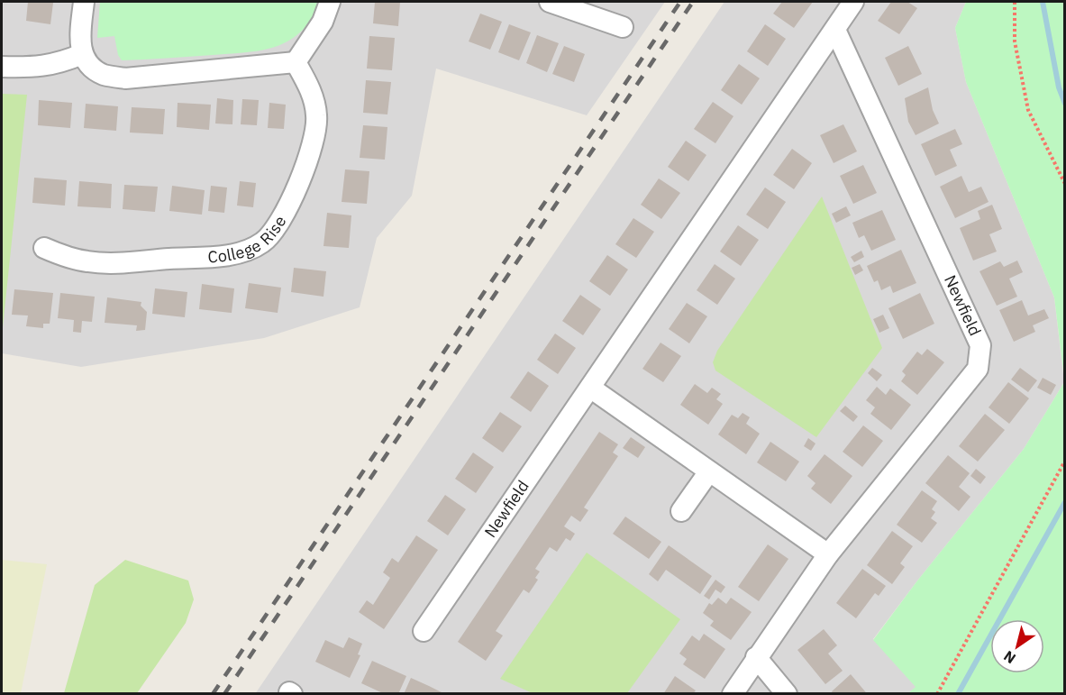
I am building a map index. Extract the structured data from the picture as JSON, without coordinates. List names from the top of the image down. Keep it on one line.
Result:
{"streets":{"street":["College Rise","Newfield"]},"north":"bottom left"}
